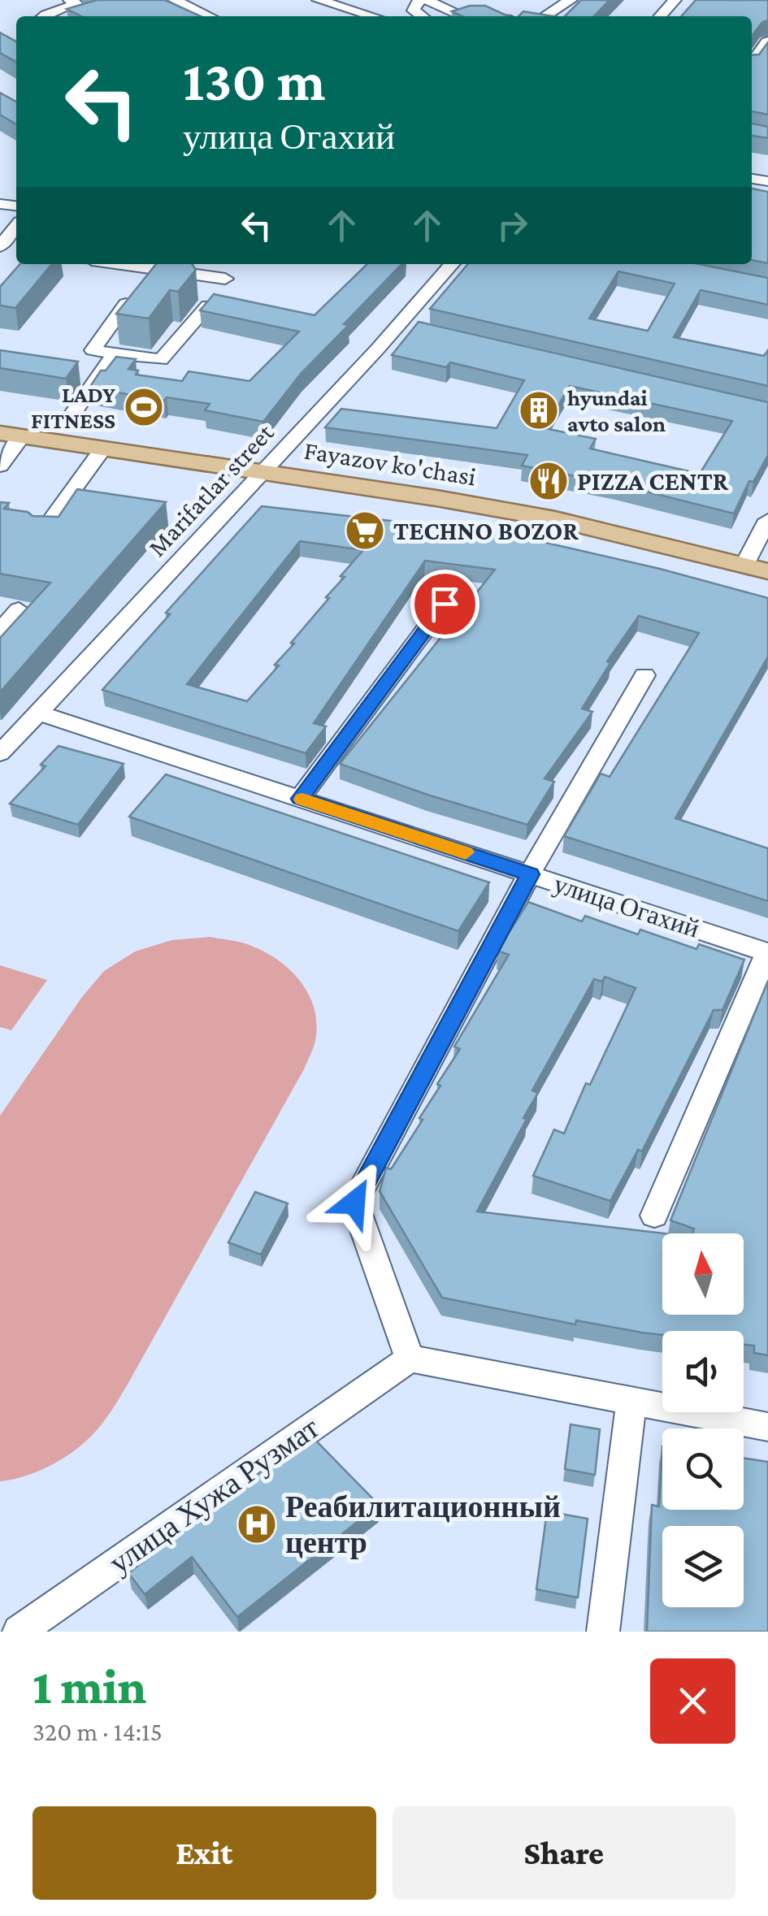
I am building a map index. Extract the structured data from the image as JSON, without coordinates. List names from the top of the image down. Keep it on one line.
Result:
{"streets":{"main road":["Fayazov ko'chasi"],"street":["Marifatlar street","улица Огахий","улица Хужа Рузмат"]},"crossings":[["Fayazov ko'chasi","Marifatlar street"],["Marifatlar street","улица Огахий"]],"places":{"sports":["LADY FITNESS"],"building":["hyundai avto salon"],"restaurant":["PIZZA CENTR"],"supermarket":["TECHNO BOZOR"],"hospital":["Реабилитационный центр"]},"north":"top","page":{"turn":["130 m","улица Огахий"],"heading":["1 min","320 m · 14:15"],"buttons":["Exit","Share"]}}
